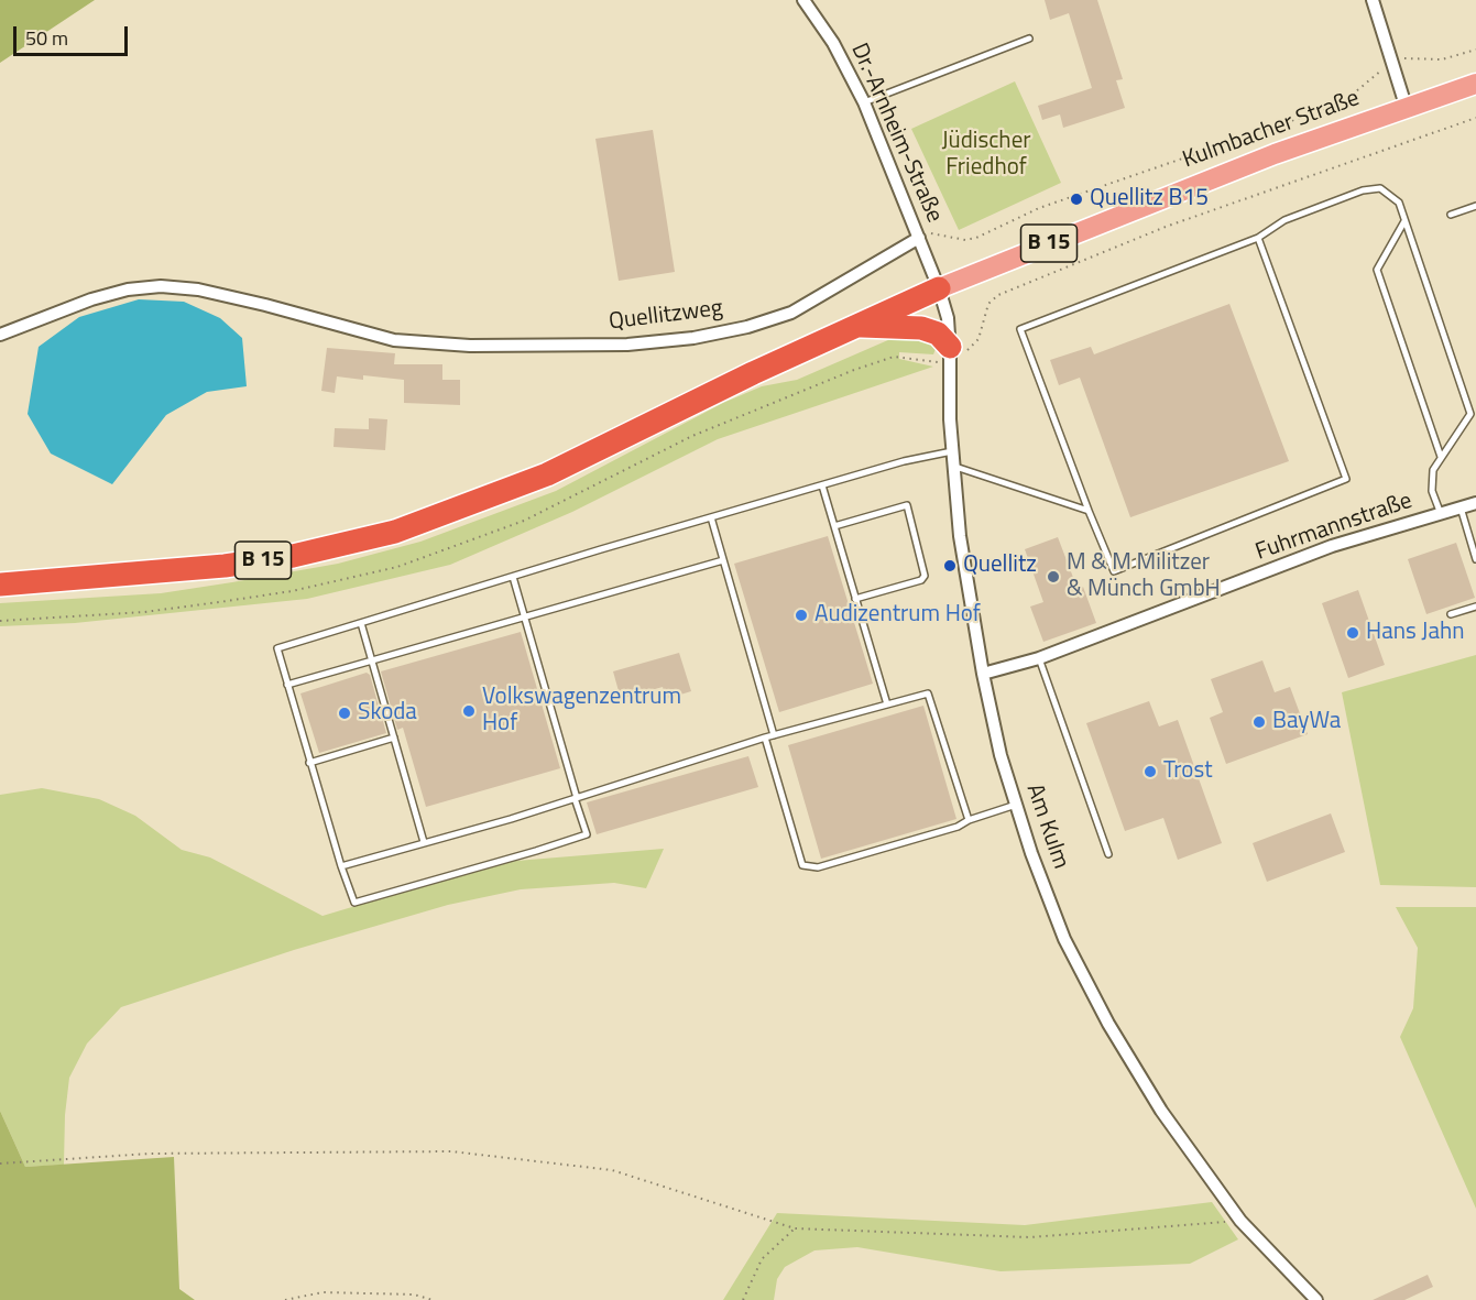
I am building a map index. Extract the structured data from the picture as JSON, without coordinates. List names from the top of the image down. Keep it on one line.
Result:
{"streets":{"highway":["B 15"],"main road":["Kulmbacher Straße"],"street":["Dr.-Arnheim-Straße","Quellitzweg","Fuhrmannstraße","Am Kulm"]},"crossings":[["Kulmbacher Straße","Dr.-Arnheim-Straße"],["Kulmbacher Straße","B 15"],["Kulmbacher Straße","Am Kulm"],["Dr.-Arnheim-Straße","B 15"],["Dr.-Arnheim-Straße","Quellitzweg"],["Dr.-Arnheim-Straße","Am Kulm"],["B 15","Am Kulm"],["Fuhrmannstraße","Am Kulm"]],"parks":["Jüdischer Friedhof"],"places":["Quellitz B15","Quellitz","M & M Militzer & Münch GmbH","Audizentrum Hof","Hans Jahn","Volkswagenzentrum Hof","Skoda","BayWa","Trost"],"scale_bar":"50 m"}
